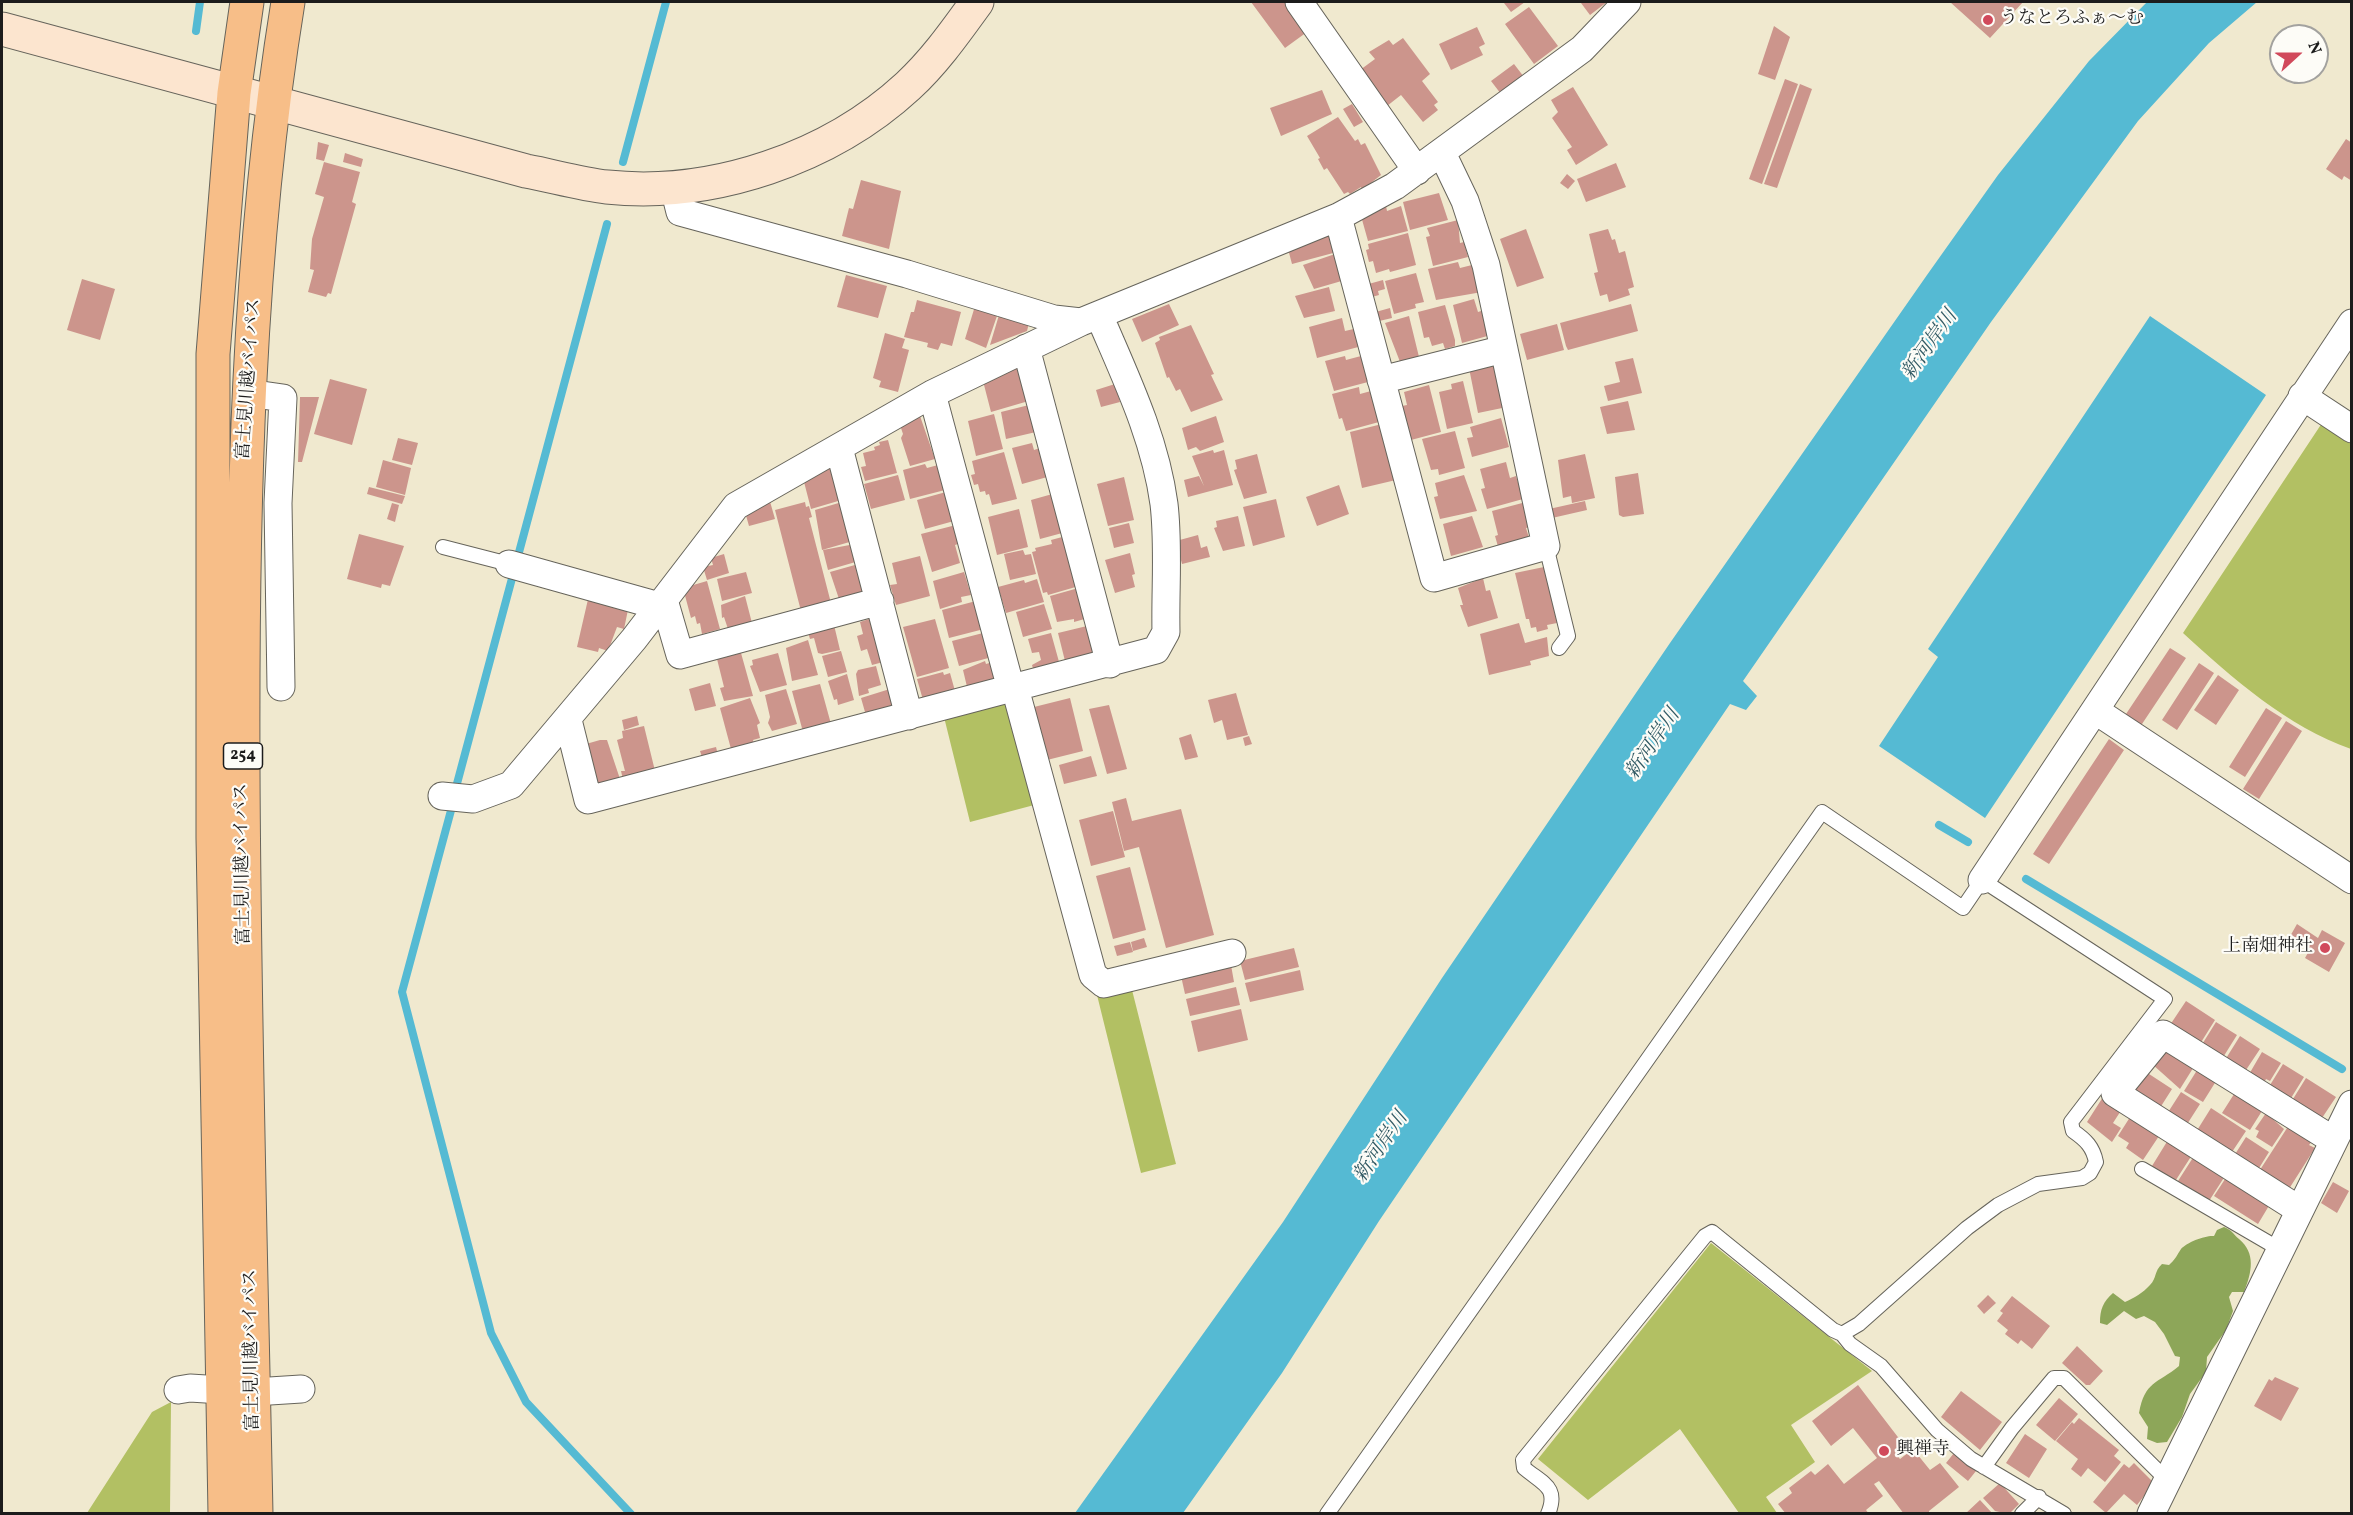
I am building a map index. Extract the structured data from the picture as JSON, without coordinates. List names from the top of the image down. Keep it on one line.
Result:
{"streets":{"highway":["富士見川越バイパス","254"]},"water":["新河岸川"],"places":["うなとろふぁ〜む","上南畑神社","興禅寺"],"north":"right"}
